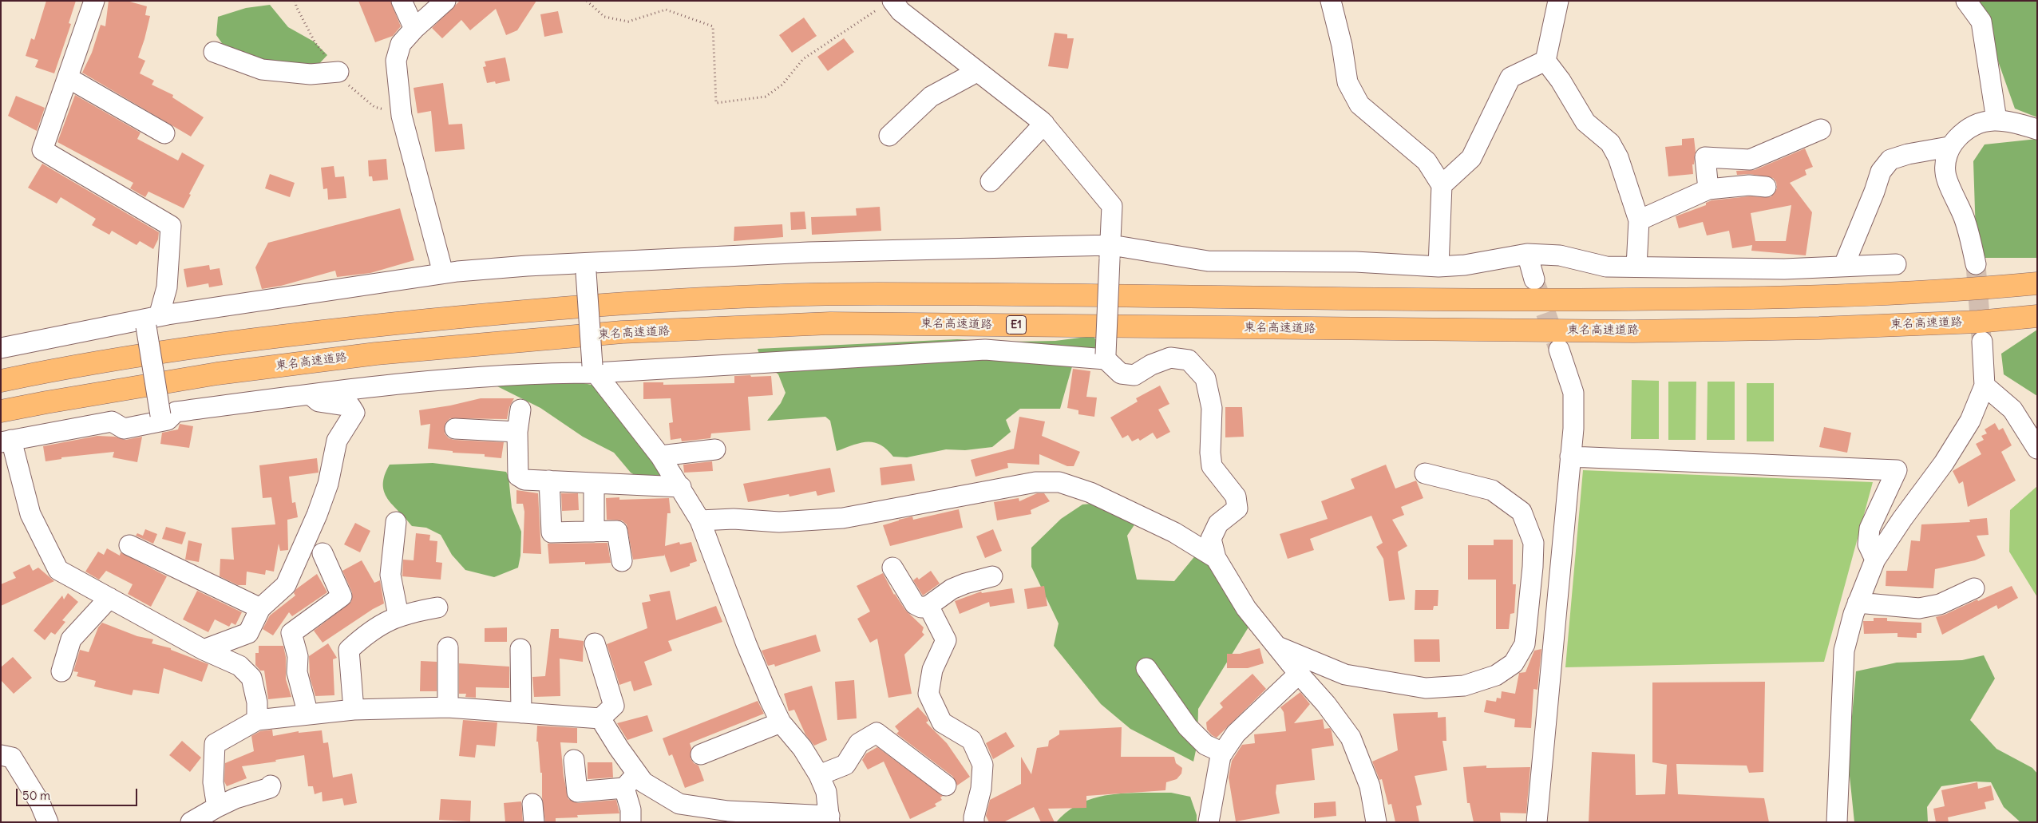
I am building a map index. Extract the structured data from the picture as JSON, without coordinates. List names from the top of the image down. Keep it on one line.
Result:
{"streets":{"highway":["東名高速道路","E1"]},"scale_bar":"50 m"}
